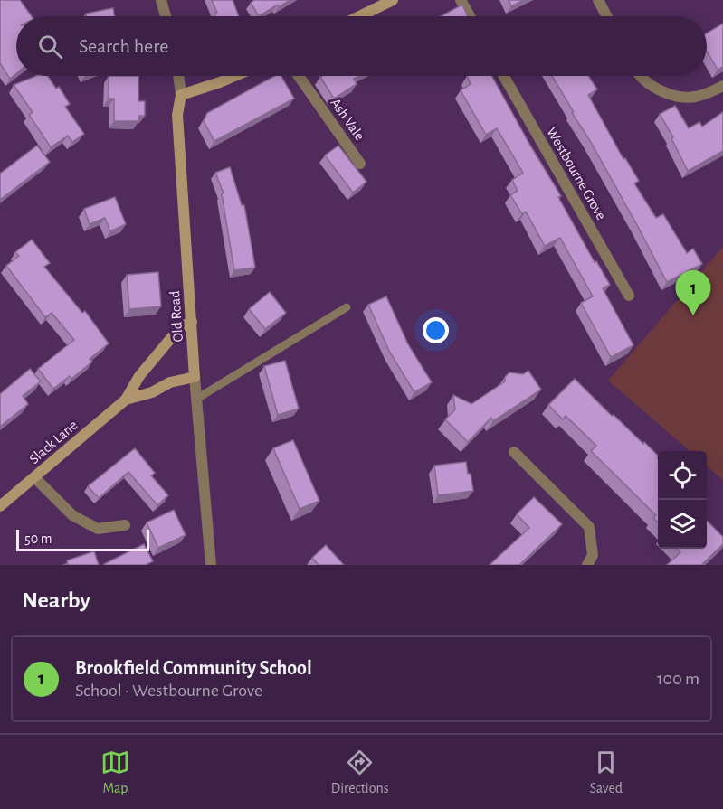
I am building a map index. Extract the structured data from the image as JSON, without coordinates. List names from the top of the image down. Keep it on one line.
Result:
{"streets":{"main road":["Old Road","Slack Lane"],"street":["Ash Vale","Westbourne Grove"]},"crossings":[["Old Road","Slack Lane"]],"scale_bar":"50 m","page":{"search":"Search here","pins":"1","scale":"50 m","heading":"Nearby","list":[{"mark":"1","name":"Brookfield Community School","note":"School · Westbourne Grove","value":"100 m"}],"nav":["Map","Directions","Saved"]}}
